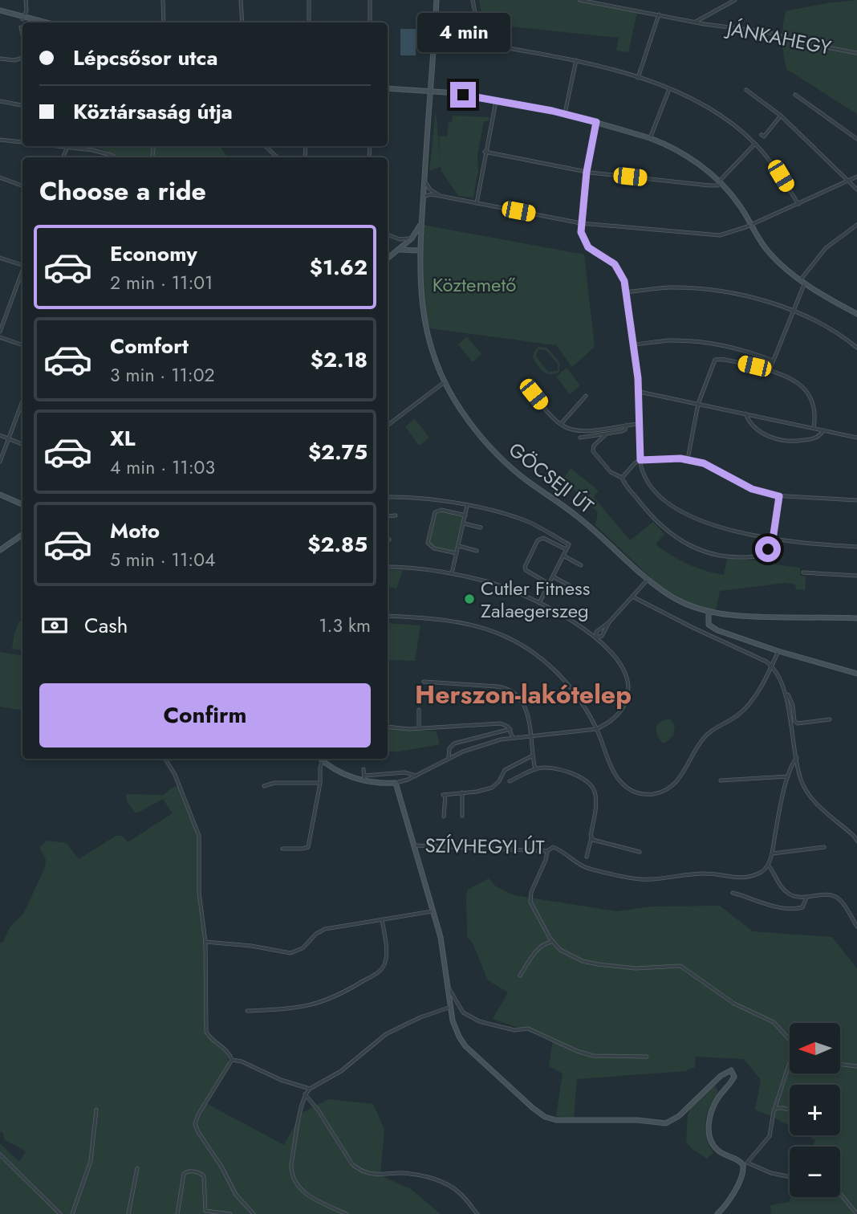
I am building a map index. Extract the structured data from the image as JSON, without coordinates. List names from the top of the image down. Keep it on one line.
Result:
{"streets":{"street":["JÁNKAHEGY","GÖCSEJI ÚT","SZÍVHEGYI ÚT"]},"districts":["Herszon-lakótelep"],"parks":["Köztemető"],"places":["Cutler Fitness Zalaegerszeg"],"north":"left","page":{"bubble":"4 min","banner":["Lépcsősor utca","Köztársaság útja"],"heading":"Choose a ride","list":[{"name":"Economy","note":"2 min · 11:01","value":"$1.62"},{"name":"Comfort","note":"3 min · 11:02","value":"$2.18"},{"name":"XL","note":"4 min · 11:03","value":"$2.75"},{"name":"Moto","note":"5 min · 11:04","value":"$2.85"}],"pay":["Cash","1.3 km"],"buttons":"Confirm","map_buttons":["+","−"]}}
